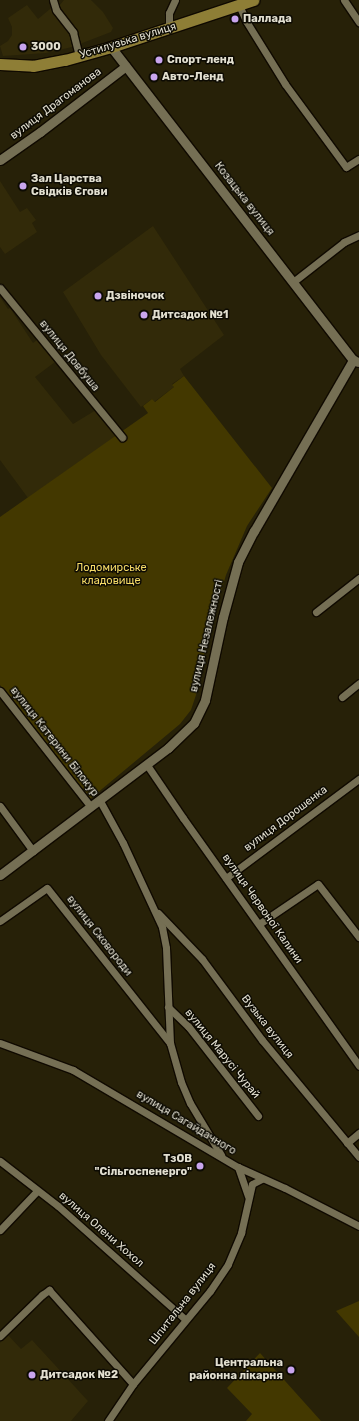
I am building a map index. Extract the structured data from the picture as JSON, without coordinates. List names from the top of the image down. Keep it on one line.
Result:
{"streets":{"main road":["Устилузька вулиця"],"street":["вулиця Драгоманова","Козацька вулиця","вулиця Довбуша","вулиця Незалежності","вулиця Катерини Білокур","вулиця Дорошенка","вулиця Червоної Калини","вулиця Сковороди","Вузька вулиця","вулиця Марусі Чурай","вулиця Сагайдачного","вулиця Олени Хохол","Шпитальна вулиця"]},"crossings":[["Устилузька вулиця","Козацька вулиця"],["вулиця Драгоманова","Козацька вулиця"],["Козацька вулиця","вулиця Незалежності"],["вулиця Незалежності","вулиця Катерини Білокур"],["вулиця Незалежності","вулиця Червоної Калини"],["вулиця Дорошенка","вулиця Червоної Калини"],["вулиця Сагайдачного","Шпитальна вулиця"],["вулиця Олени Хохол","Шпитальна вулиця"]],"parks":["Лодомирське кладовище"],"places":["Паллада","3000","Спорт-ленд","Авто-Ленд","Зал Царства Свідків Єгови","Дзвіночок","Дитсадок №1","ТзОВ \"Сільгоспенерго\"","Центральна районна лікарня","Дитсадок №2"]}
